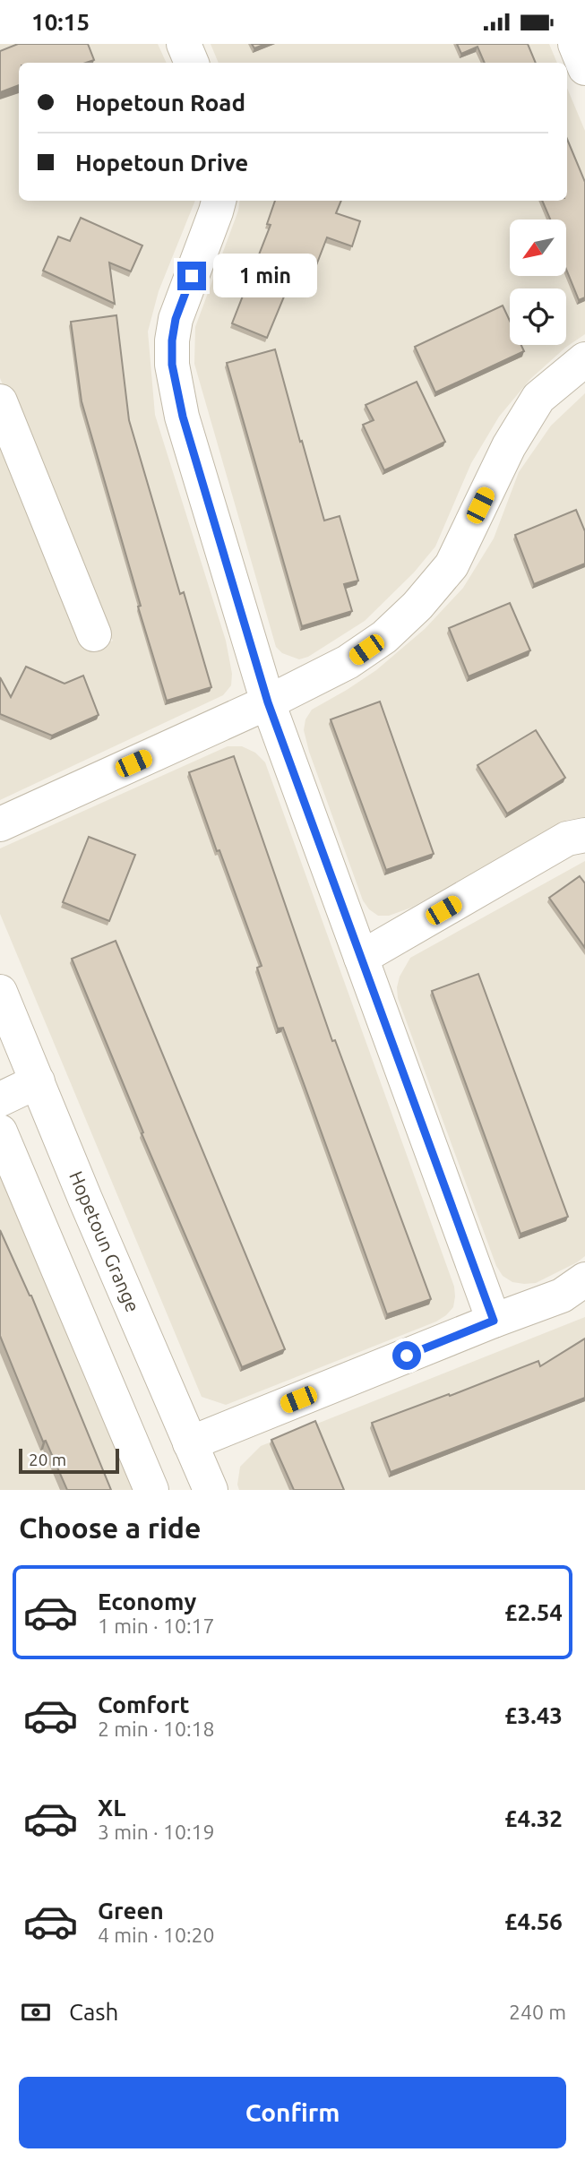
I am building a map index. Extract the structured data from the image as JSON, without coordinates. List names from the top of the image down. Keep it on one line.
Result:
{"streets":{"street":["Hopetoun Grange"]},"scale_bar":"20 m","north":"bottom left","page":{"status":"10:15","banner":["Hopetoun Road","Hopetoun Drive"],"bubble":"1 min","scale":"20 m","heading":"Choose a ride","list":[{"name":"Economy","note":"1 min · 10:17","value":"£2.54"},{"name":"Comfort","note":"2 min · 10:18","value":"£3.43"},{"name":"XL","note":"3 min · 10:19","value":"£4.32"},{"name":"Green","note":"4 min · 10:20","value":"£4.56"}],"pay":["Cash","240 m"],"buttons":"Confirm"}}
